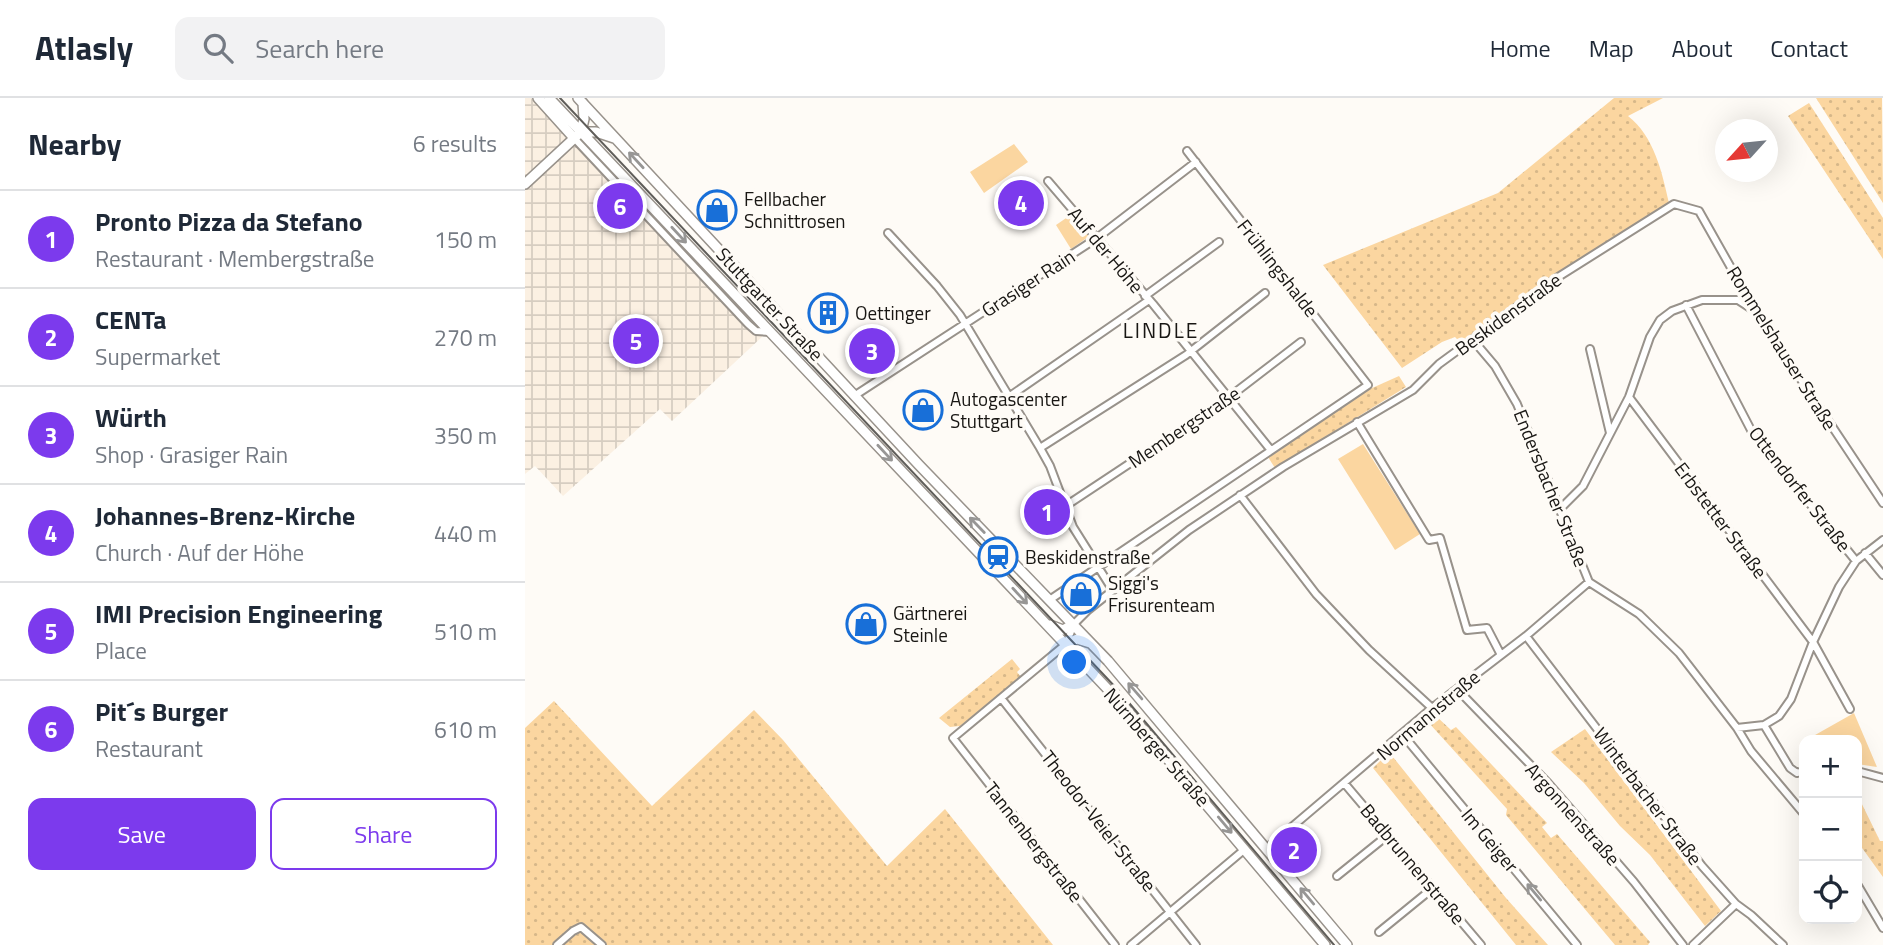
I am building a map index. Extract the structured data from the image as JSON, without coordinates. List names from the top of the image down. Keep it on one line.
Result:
{"streets":{"main road":["Stuttgarter Straße","Nürnberger Straße"],"street":["Auf der Höhe","Frühlingshalde","Grasiger Rain","Beskidenstraße","Rommelshauser Straße","Membergstraße","Endersbacher Straße","Ottendorfer Straße","Erbstetter Straße","Normannstraße","Winterbacher Straße","Argonnenstraße","Theodor-Veiel-Straße","Im Geiger","Tannenbergstraße","Badbrunnenstraße"]},"crossings":[["Auf der Höhe","Frühlingshalde"],["Auf der Höhe","Grasiger Rain"],["Auf der Höhe","Membergstraße"],["Frühlingshalde","Grasiger Rain"],["Grasiger Rain","Stuttgarter Straße"],["Stuttgarter Straße","Nürnberger Straße"],["Beskidenstraße","Rommelshauser Straße"],["Beskidenstraße","Endersbacher Straße"],["Beskidenstraße","Nürnberger Straße"],["Endersbacher Straße","Normannstraße"],["Normannstraße","Nürnberger Straße"],["Normannstraße","Winterbacher Straße"],["Normannstraße","Argonnenstraße"],["Normannstraße","Im Geiger"],["Normannstraße","Badbrunnenstraße"],["Theodor-Veiel-Straße","Tannenbergstraße"]],"one_way":["Im Geiger"],"districts":["LINDLE"],"places":{"shop":["Fellbacher Schnittrosen","Autogascenter Stuttgart","Siggi's Frisurenteam","Gärtnerei Steinle"],"building":["Oettinger"],"station":["Beskidenstraße"]},"north":"bottom left","page":{"header":"Atlasly","search":"Search here","nav":["Home","Map","About","Contact"],"heading":["Nearby","6 results"],"pins":["4","6","5","3","1","2"],"list":[{"mark":"1","name":"Pronto Pizza da Stefano","note":"Restaurant · Membergstraße","value":"150 m"},{"mark":"2","name":"CENTa","note":"Supermarket","value":"270 m"},{"mark":"3","name":"Würth","note":"Shop · Grasiger Rain","value":"350 m"},{"mark":"4","name":"Johannes-Brenz-Kirche","note":"Church · Auf der Höhe","value":"440 m"},{"mark":"5","name":"IMI Precision Engineering","note":"Place","value":"510 m"},{"mark":"6","name":"Pit´s Burger","note":"Restaurant","value":"610 m"}],"map_buttons":["+","−"],"buttons":["Save","Share"]}}
